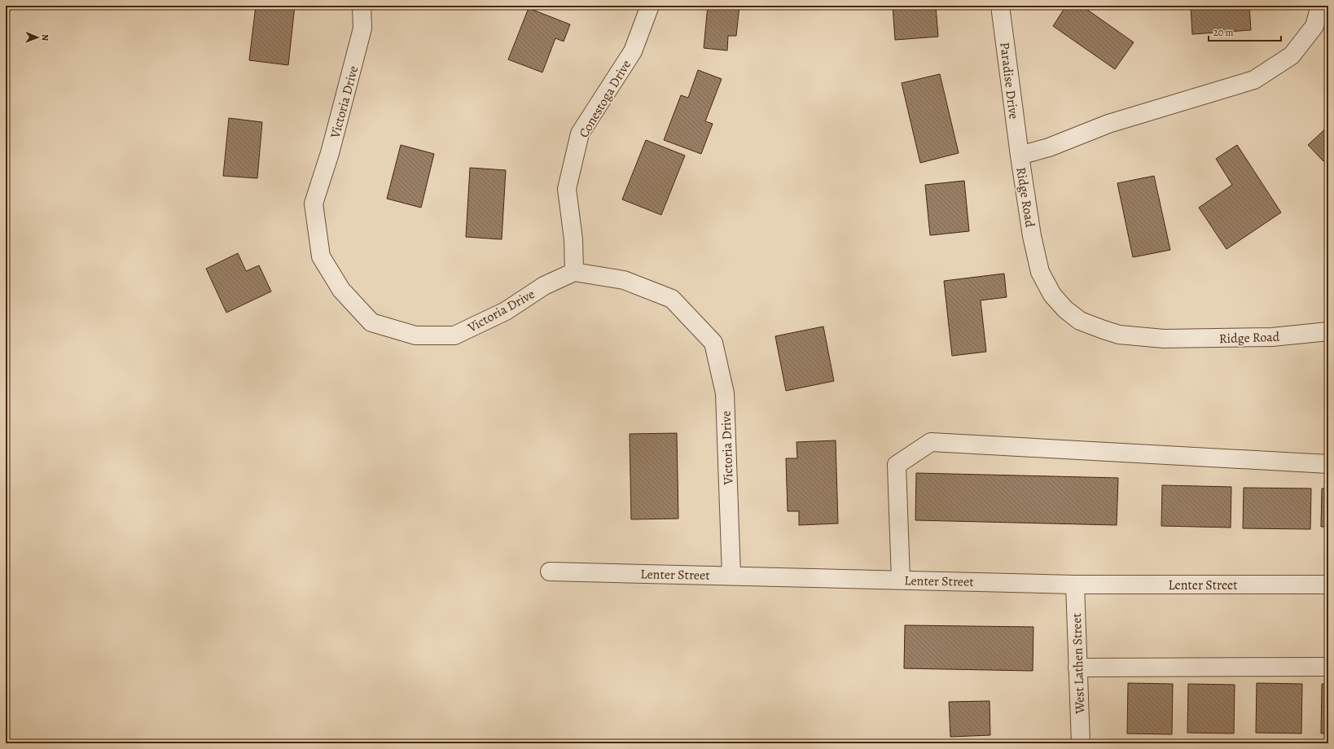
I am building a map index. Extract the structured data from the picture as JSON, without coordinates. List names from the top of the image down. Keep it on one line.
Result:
{"streets":{"street":["Paradise Drive","Conestoga Drive","Victoria Drive","Ridge Road","Lenter Street","West Lathen Street"]},"crossings":[["Paradise Drive","Ridge Road"],["Conestoga Drive","Victoria Drive"],["Victoria Drive","Lenter Street"],["Lenter Street","West Lathen Street"]],"scale_bar":"20 m","north":"right"}
